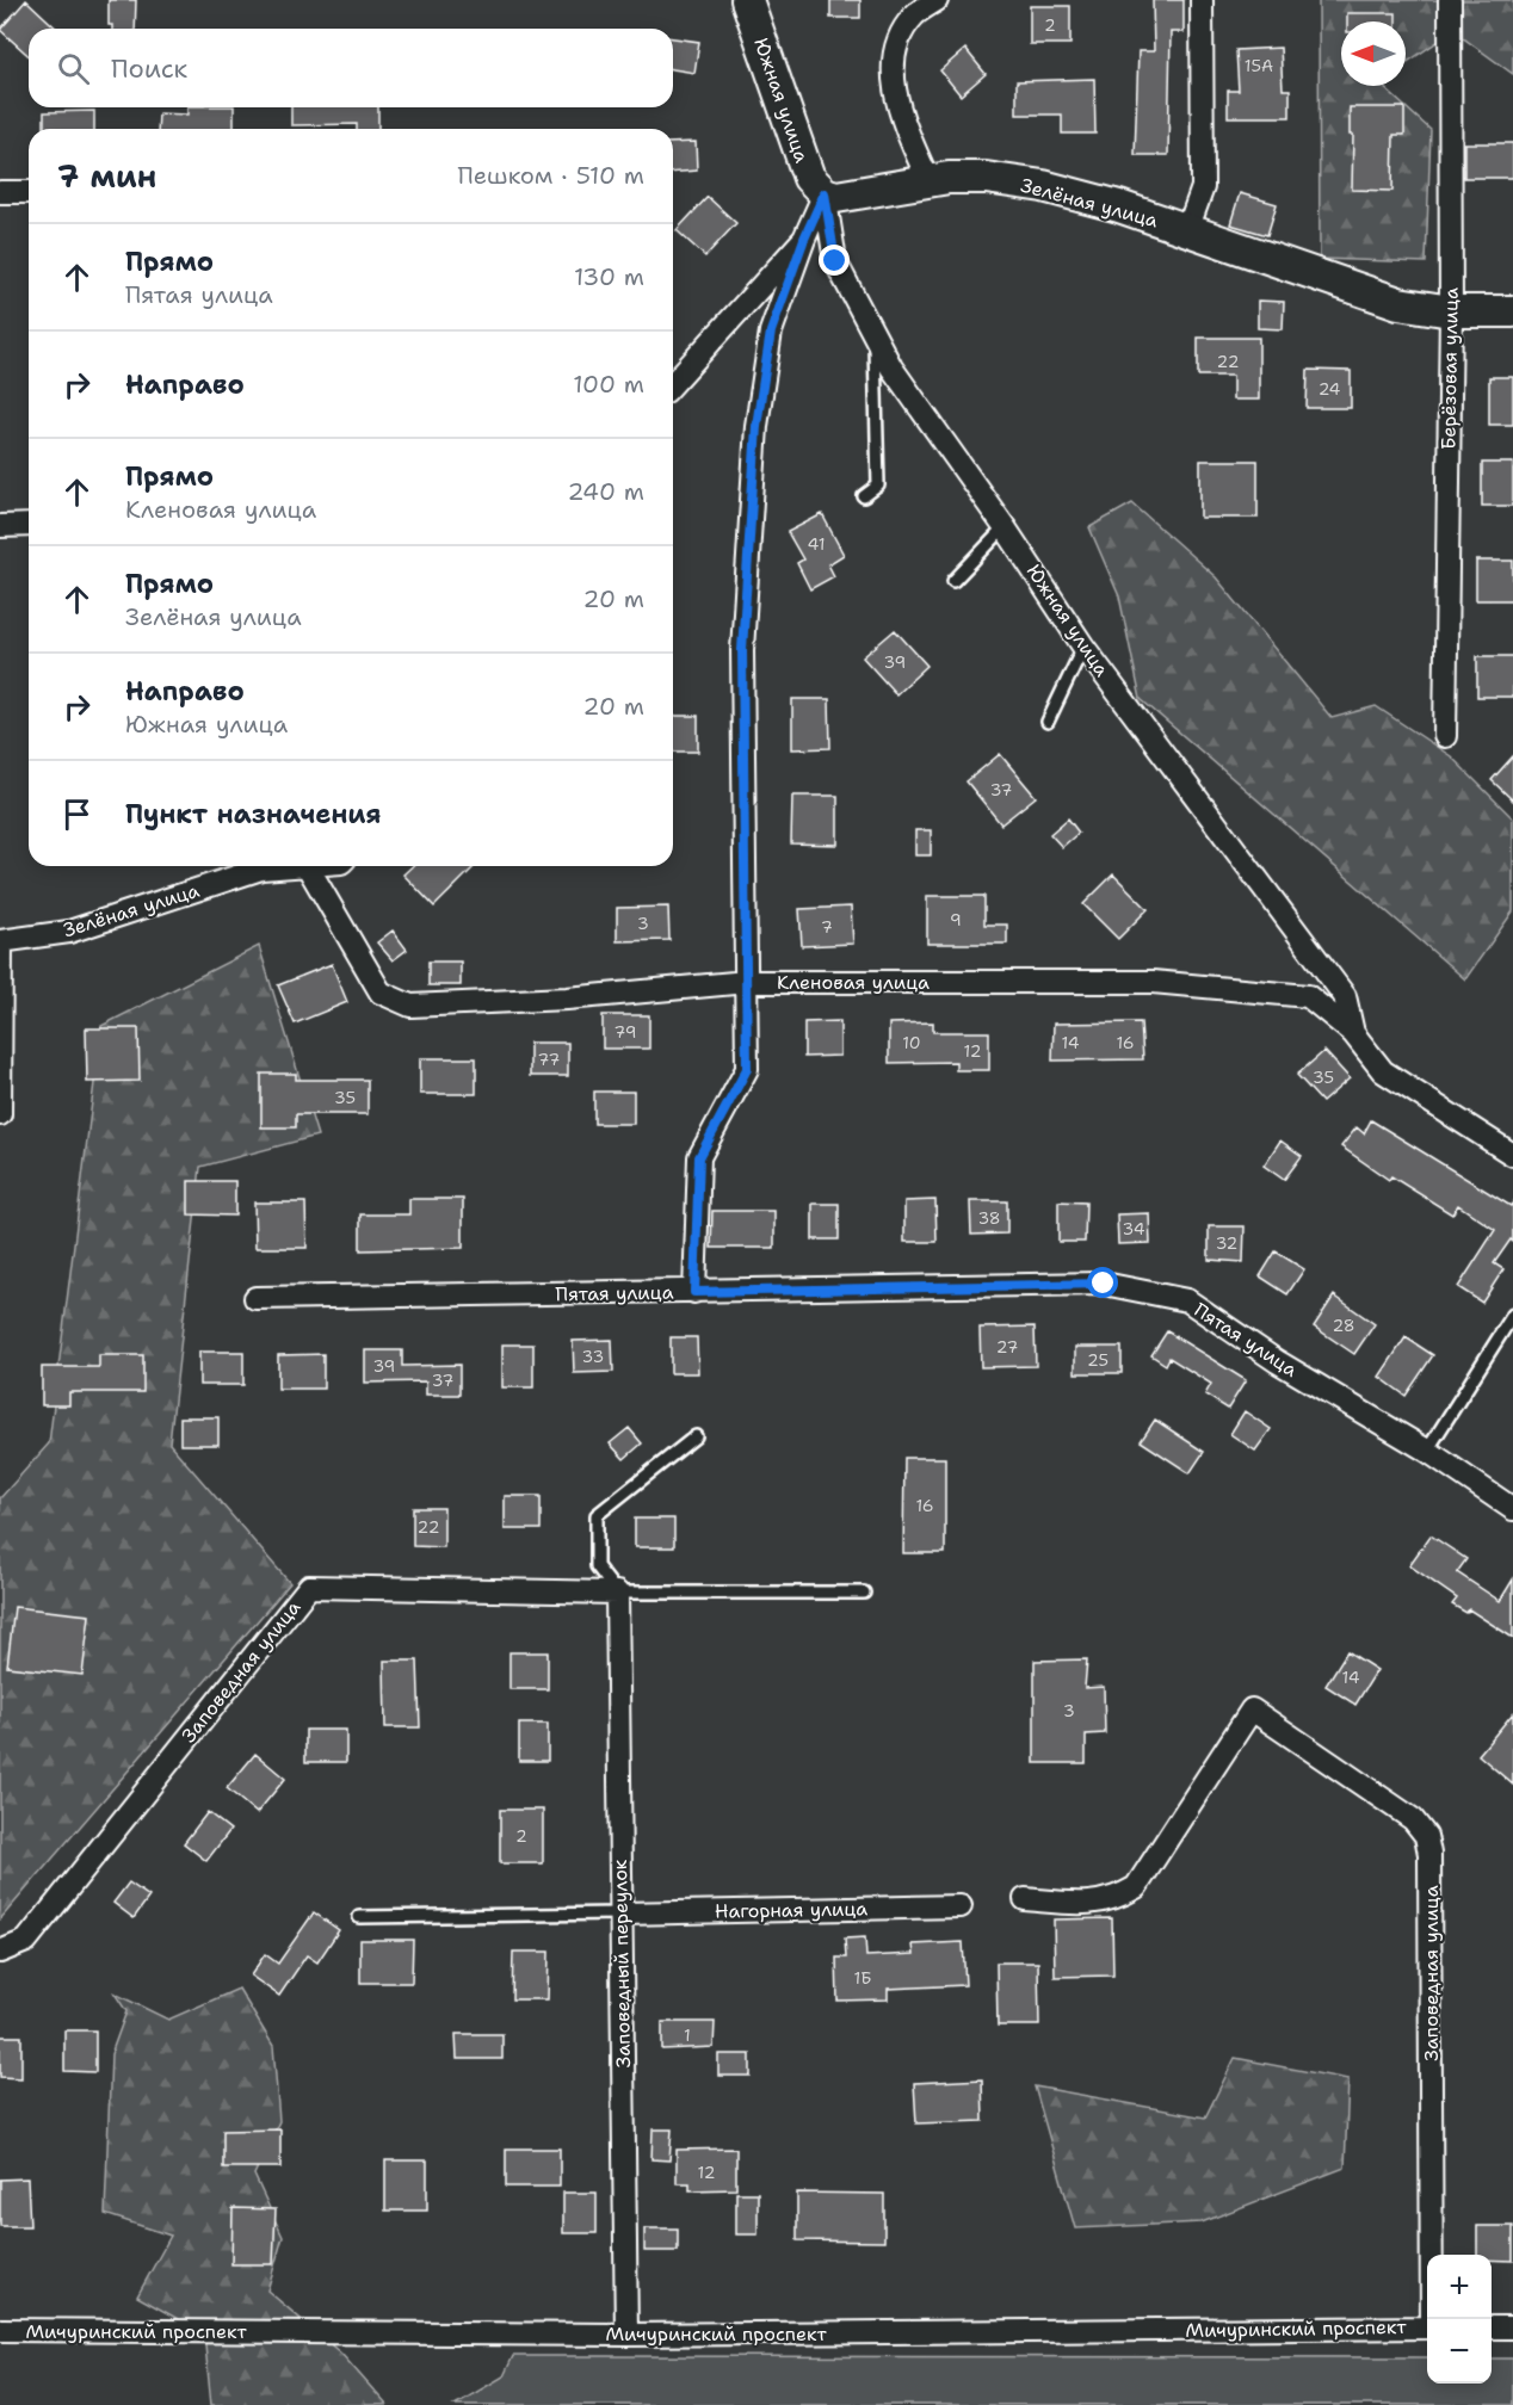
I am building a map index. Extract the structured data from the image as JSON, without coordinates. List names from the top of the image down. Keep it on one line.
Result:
{"streets":{"street":["Южная улица","Зелёная улица","Берёзовая улица","Кленовая улица","Пятая улица","Заповедная улица","Нагорная улица","Заповедный переулок","Мичуринский проспект"]},"crossings":[["Южная улица","Зелёная улица"],["Южная улица","Кленовая улица"],["Зелёная улица","Берёзовая улица"],["Заповедная улица","Заповедный переулок"],["Нагорная улица","Заповедный переулок"],["Заповедный переулок","Мичуринский проспект"]],"house_numbers":["2","15А","22","24","41","39","37","9","3","7","79","10","14","16","12","77","35","35","38","34","32","28","27","33","25","39","37","16","22","14","3","2","1Б","1","12"],"north":"left","page":{"search":"Поиск","heading":["7 мин","Пешком · 510 m"],"list":[["Прямо","Пятая улица","130 m"],["Направо","100 m"],["Прямо","Кленовая улица","240 m"],["Прямо","Зелёная улица","20 m"],["Направо","Южная улица","20 m"],"Пункт назначения"],"map_buttons":["+","−"]}}
